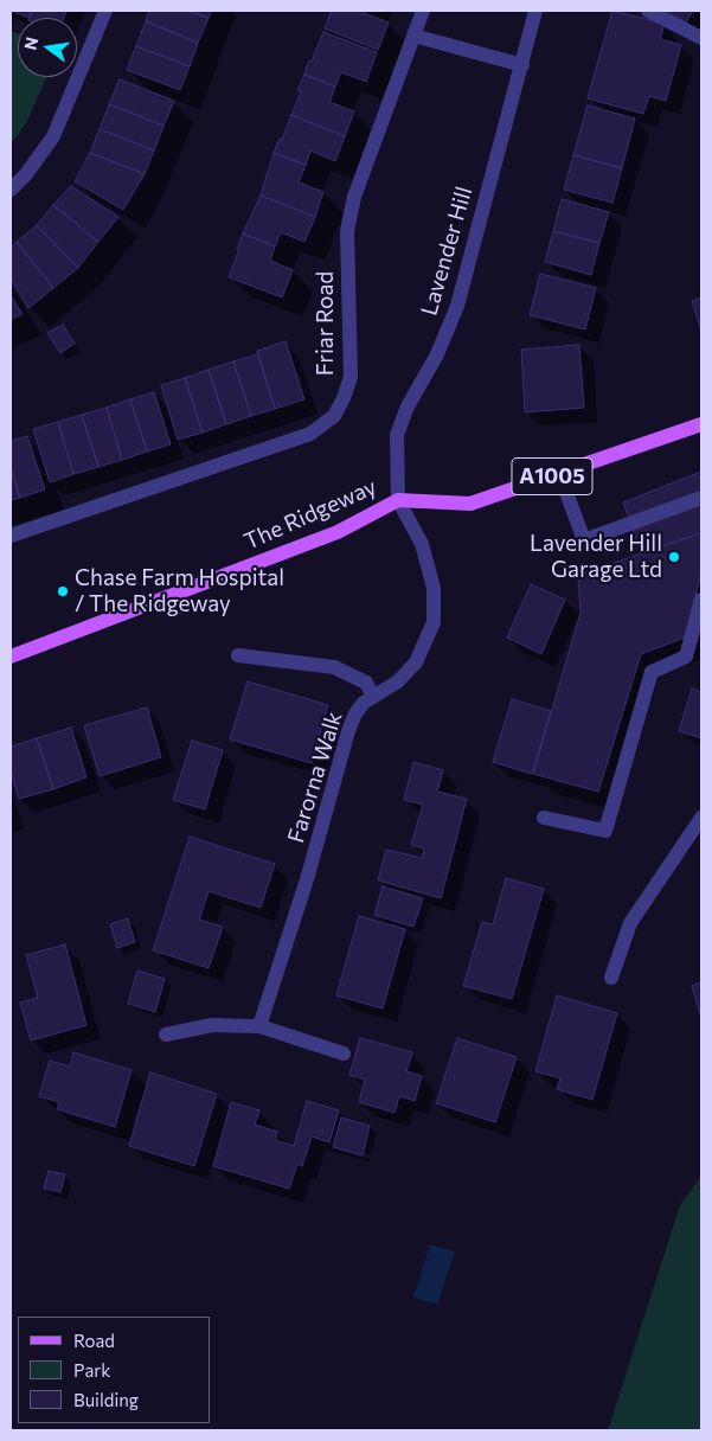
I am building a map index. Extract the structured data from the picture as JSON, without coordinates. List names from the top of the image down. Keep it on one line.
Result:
{"streets":{"main road":["A1005","The Ridgeway"],"street":["Lavender Hill","Friar Road","Farorna Walk"]},"crossings":[["Lavender Hill","The Ridgeway"],["Lavender Hill","Farorna Walk"],["The Ridgeway","Farorna Walk"]],"places":["Lavender Hill Garage Ltd","Chase Farm Hospital / The Ridgeway"],"legend":["Road","Park","Building"],"north":"left"}
